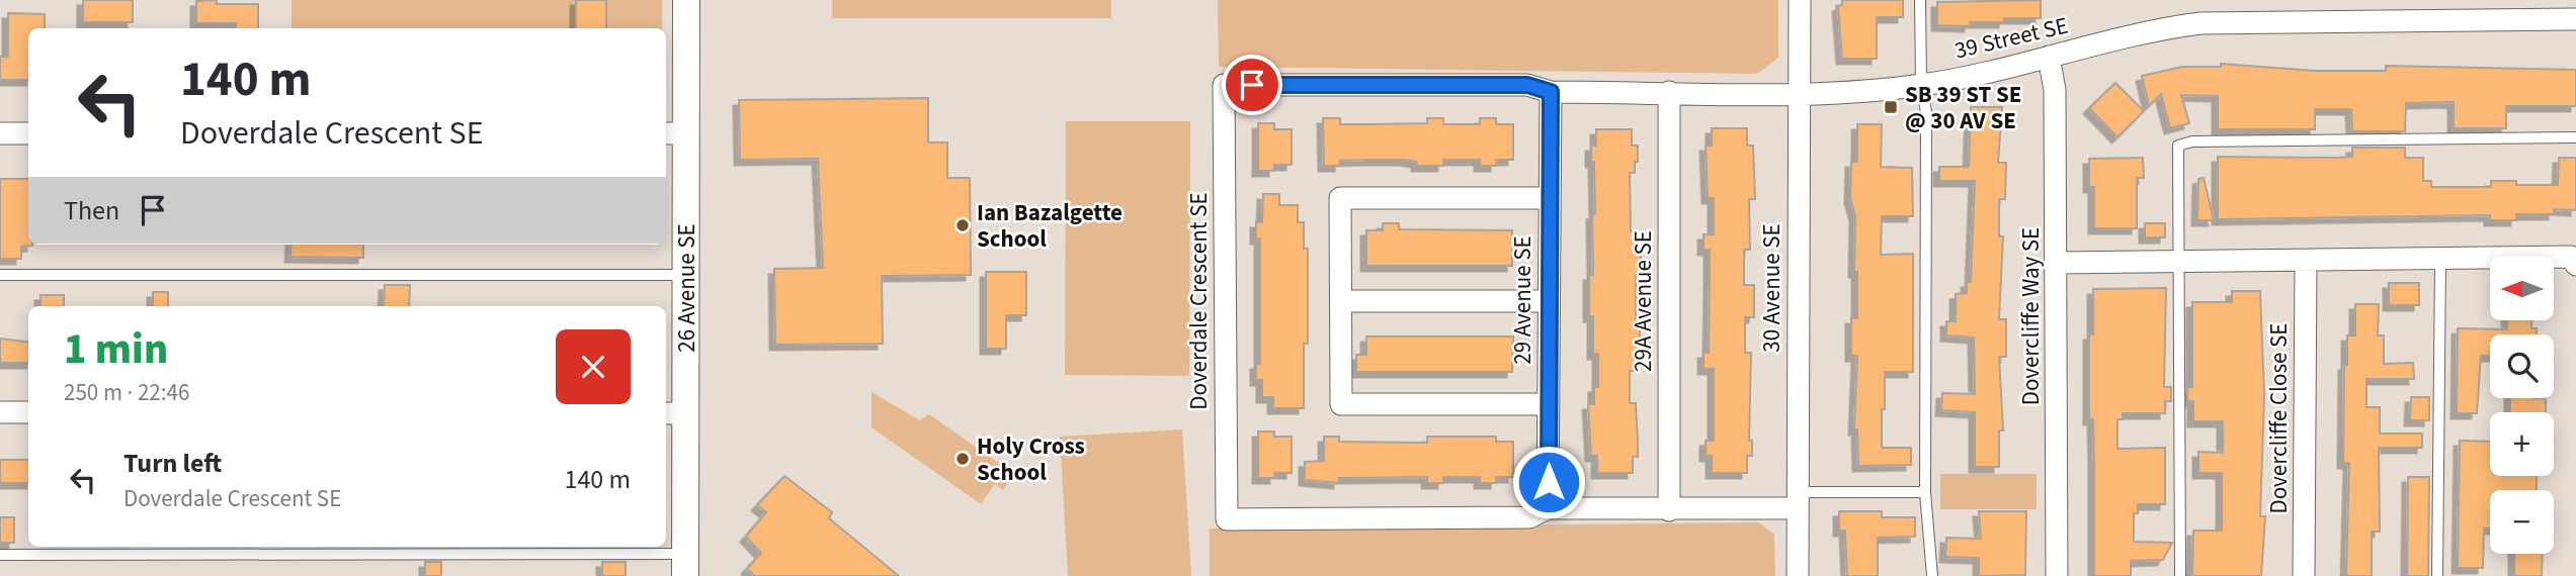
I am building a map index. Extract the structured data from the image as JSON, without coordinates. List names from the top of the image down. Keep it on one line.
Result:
{"streets":{"street":["39 Street SE","26 Avenue SE","30 Avenue SE","29 Avenue SE","Doverdale Crescent SE","29A Avenue SE","Dovercliffe Way SE","Dovercliffe Close SE"]},"crossings":[["39 Street SE","30 Avenue SE"],["39 Street SE","Doverdale Crescent SE"],["39 Street SE","Dovercliffe Way SE"],["30 Avenue SE","Doverdale Crescent SE"],["29 Avenue SE","Doverdale Crescent SE"],["Doverdale Crescent SE","29A Avenue SE"]],"places":{"transit":["SB 39 ST SE @ 30 AV SE"],"other":["Ian Bazalgette School","Holy Cross School"]},"north":"left","page":{"turn":["140 m","Doverdale Crescent SE"],"then":"Then","map_buttons":["+","−"],"heading":["1 min","250 m · 22:46"],"list":[{"name":"Turn left","note":"Doverdale Crescent SE","value":"140 m"}]}}
